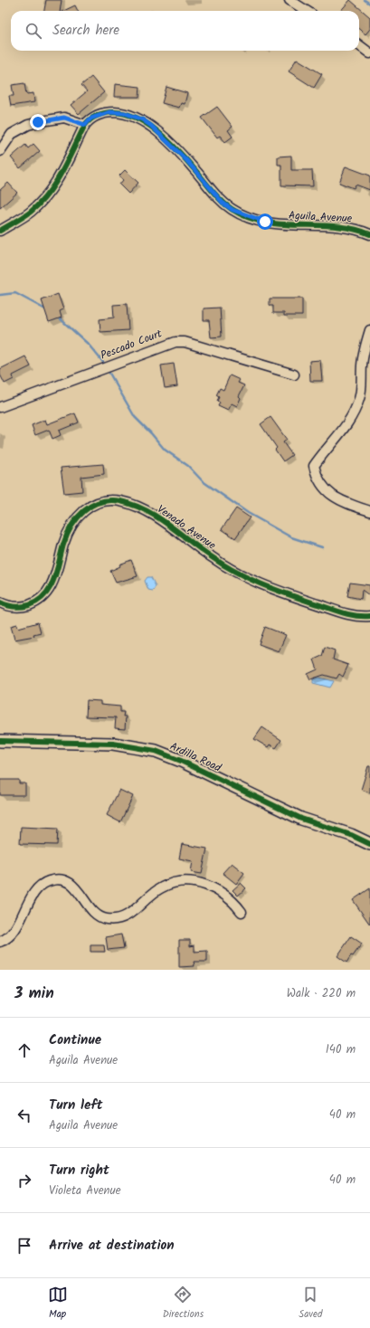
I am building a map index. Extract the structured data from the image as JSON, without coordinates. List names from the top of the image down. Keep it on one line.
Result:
{"streets":{"street":["Aguila Avenue","Pescado Court","Venado Avenue","Ardilla Road"]},"page":{"search":"Search here","heading":["3 min","Walk · 220 m"],"list":[["Continue","Aguila Avenue","140 m"],["Turn left","Aguila Avenue","40 m"],["Turn right","Violeta Avenue","40 m"],"Arrive at destination"],"nav":["Map","Directions","Saved"]}}
